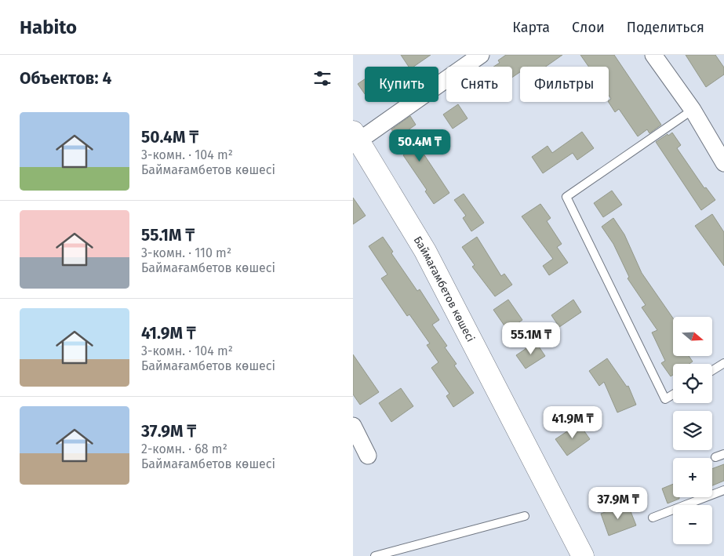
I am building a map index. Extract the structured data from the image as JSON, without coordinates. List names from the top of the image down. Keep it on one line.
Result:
{"streets":{"main road":["Баймағамбетов көшесі"]},"north":"right","page":{"header":"Habito","nav":["Карта","Слои","Поделиться"],"heading":"Объектов: 4","chip":["Купить","Снять","Фильтры"],"list":[{"name":"50.4M ₸","note":"3-комн. · 104 m² · Баймағамбетов көшесі"},{"name":"55.1M ₸","note":"3-комн. · 110 m² · Баймағамбетов көшесі"},{"name":"41.9M ₸","note":"3-комн. · 104 m² · Баймағамбетов көшесі"},{"name":"37.9M ₸","note":"2-комн. · 68 m² · Баймағамбетов көшесі"}],"price":["50.4M ₸","55.1M ₸","41.9M ₸","37.9M ₸"],"map_buttons":["+","−"]}}
